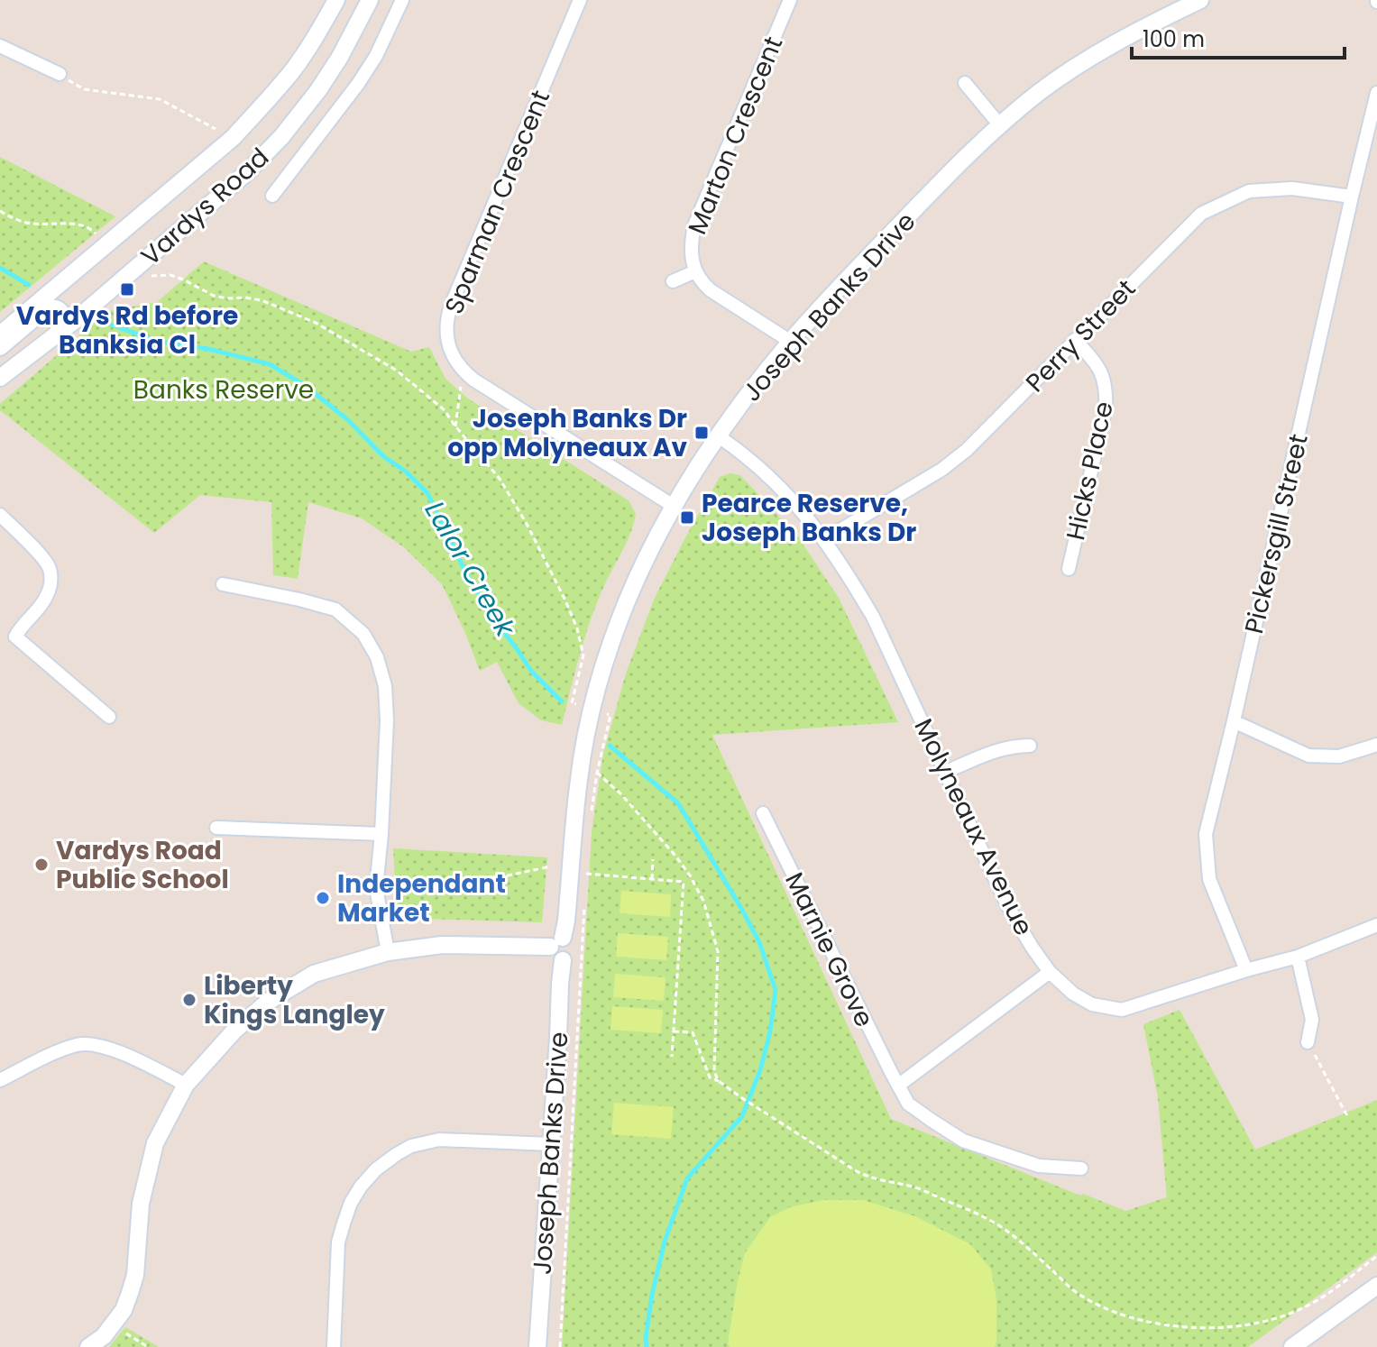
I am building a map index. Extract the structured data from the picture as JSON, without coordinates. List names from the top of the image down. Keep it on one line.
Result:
{"streets":{"street":["Marton Crescent","Sparman Crescent","Vardys Road","Joseph Banks Drive","Perry Street","Hicks Place","Pickersgill Street","Molyneaux Avenue","Marnie Grove"]},"crossings":[["Marton Crescent","Joseph Banks Drive"],["Sparman Crescent","Joseph Banks Drive"],["Joseph Banks Drive","Molyneaux Avenue"],["Perry Street","Hicks Place"],["Perry Street","Pickersgill Street"],["Perry Street","Molyneaux Avenue"],["Pickersgill Street","Molyneaux Avenue"]],"water":["Lalor Creek"],"parks":["Banks Reserve"],"places":{"transit":["Vardys Rd before Banksia Cl","Joseph Banks Dr opp Molyneaux Av","Pearce Reserve, Joseph Banks Dr"],"other":["Vardys Road Public School","Independant Market","Liberty Kings Langley"]},"scale_bar":"100 m"}
